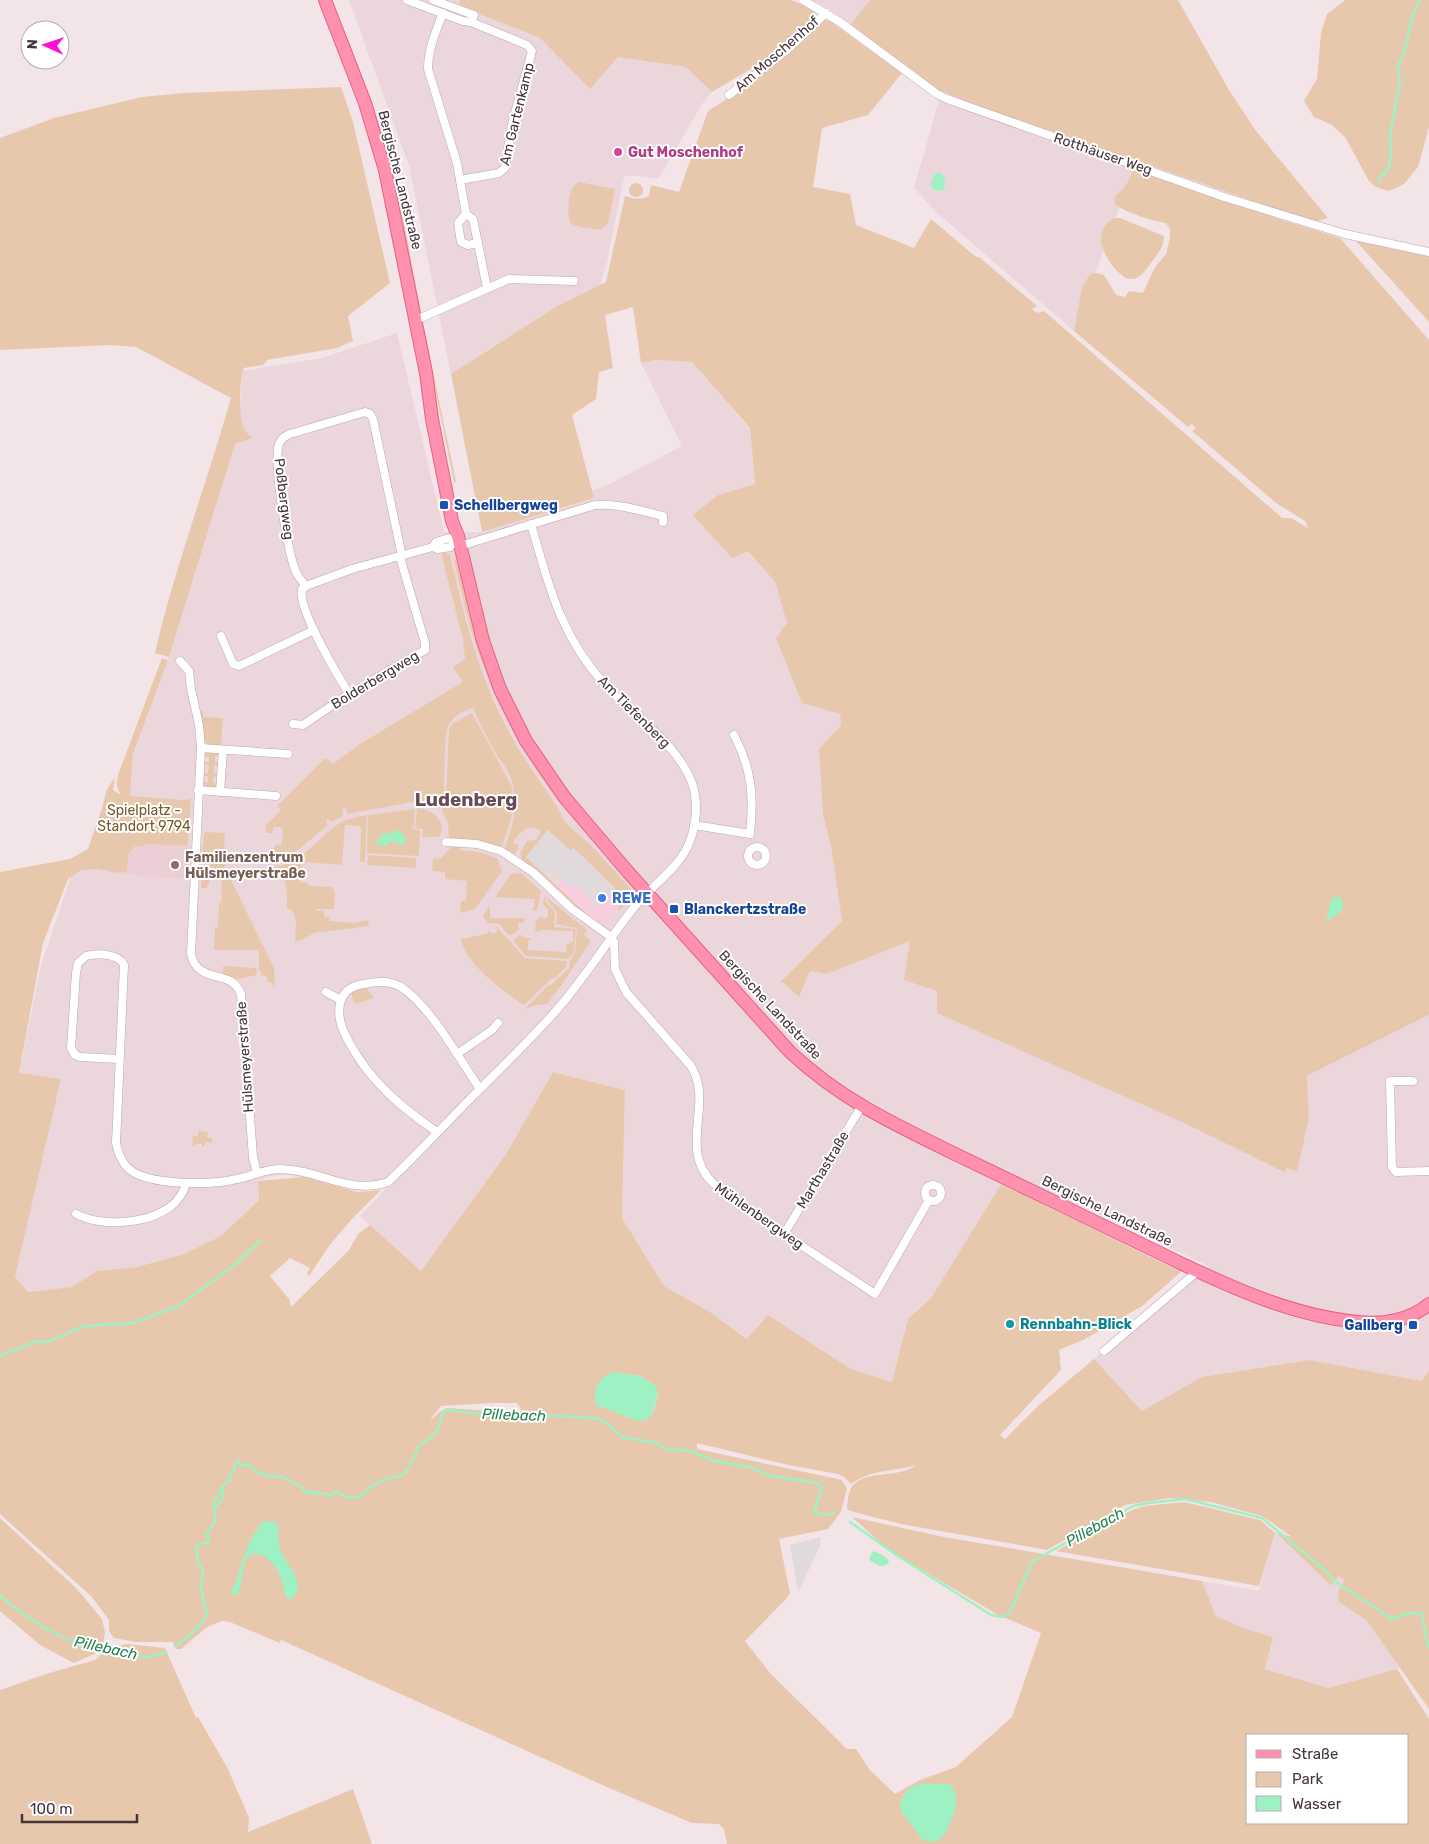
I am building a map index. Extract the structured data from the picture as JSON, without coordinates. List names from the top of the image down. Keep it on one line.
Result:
{"streets":{"main road":["Bergische Landstraße"],"street":["Am Moschenhof","Am Gartenkamp","Rotthäuser Weg","Poßbergweg","Bolderbergweg","Am Tiefenberg","Hülsmeyerstraße","Marthastraße","Mühlenbergweg"]},"crossings":[["Am Moschenhof","Rotthäuser Weg"],["Bergische Landstraße","Am Tiefenberg"],["Bergische Landstraße","Marthastraße"],["Poßbergweg","Bolderbergweg"],["Marthastraße","Mühlenbergweg"]],"districts":["Ludenberg"],"water":["Pillebach"],"parks":["Spielplatz - Standort 9794"],"places":{"other":["Gut Moschenhof","Familienzentrum Hülsmeyerstraße","REWE","Rennbahn-Blick"],"transit":["Schellbergweg","Blanckertzstraße","Gallberg"]},"legend":["Straße","Park","Wasser"],"scale_bar":"100 m","north":"left"}
